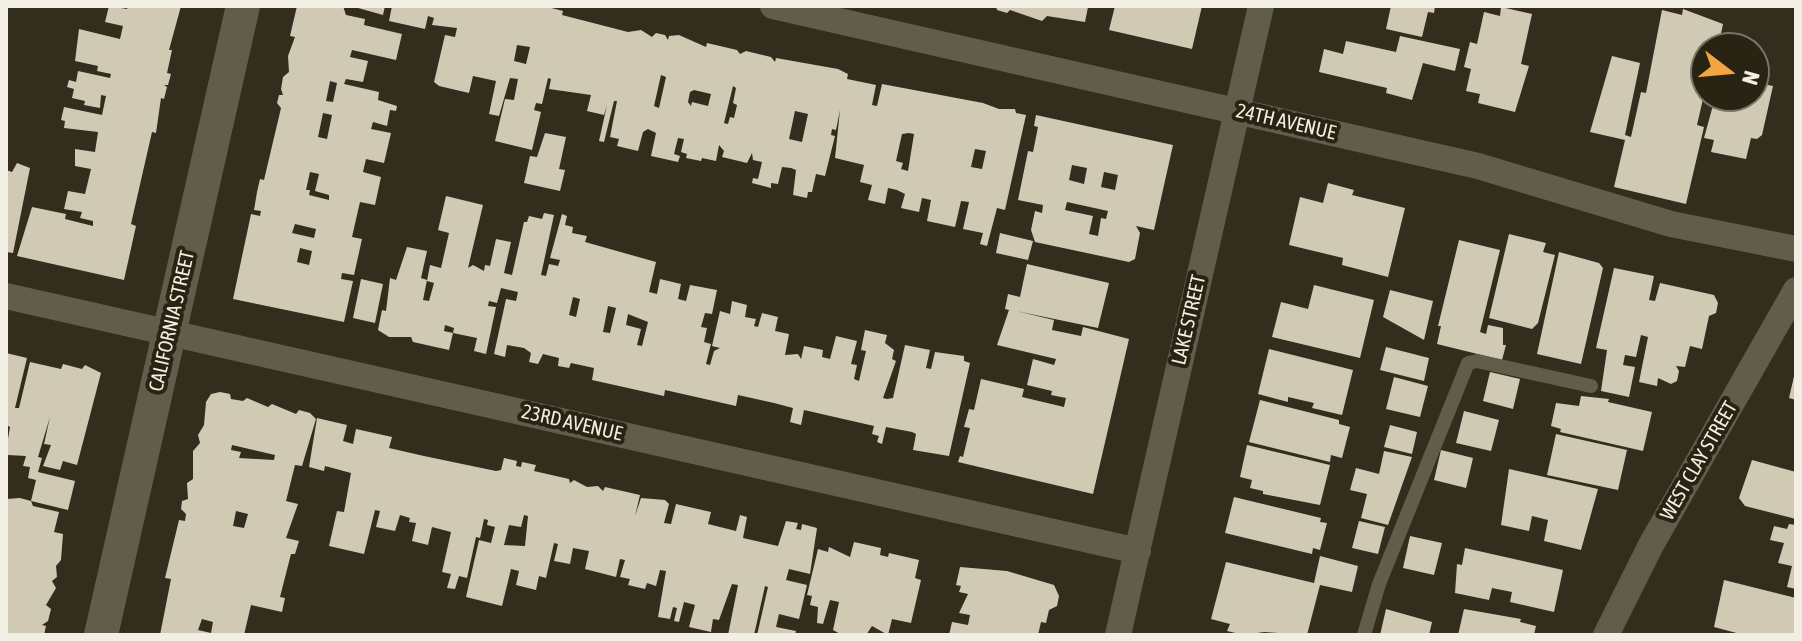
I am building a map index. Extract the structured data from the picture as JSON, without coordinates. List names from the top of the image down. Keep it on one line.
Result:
{"streets":{"street":["24TH AVENUE","LAKE STREET","CALIFORNIA STREET","23RD AVENUE","WEST CLAY STREET"]},"crossings":[["24TH AVENUE","LAKE STREET"],["LAKE STREET","23RD AVENUE"],["CALIFORNIA STREET","23RD AVENUE"]],"north":"right"}
